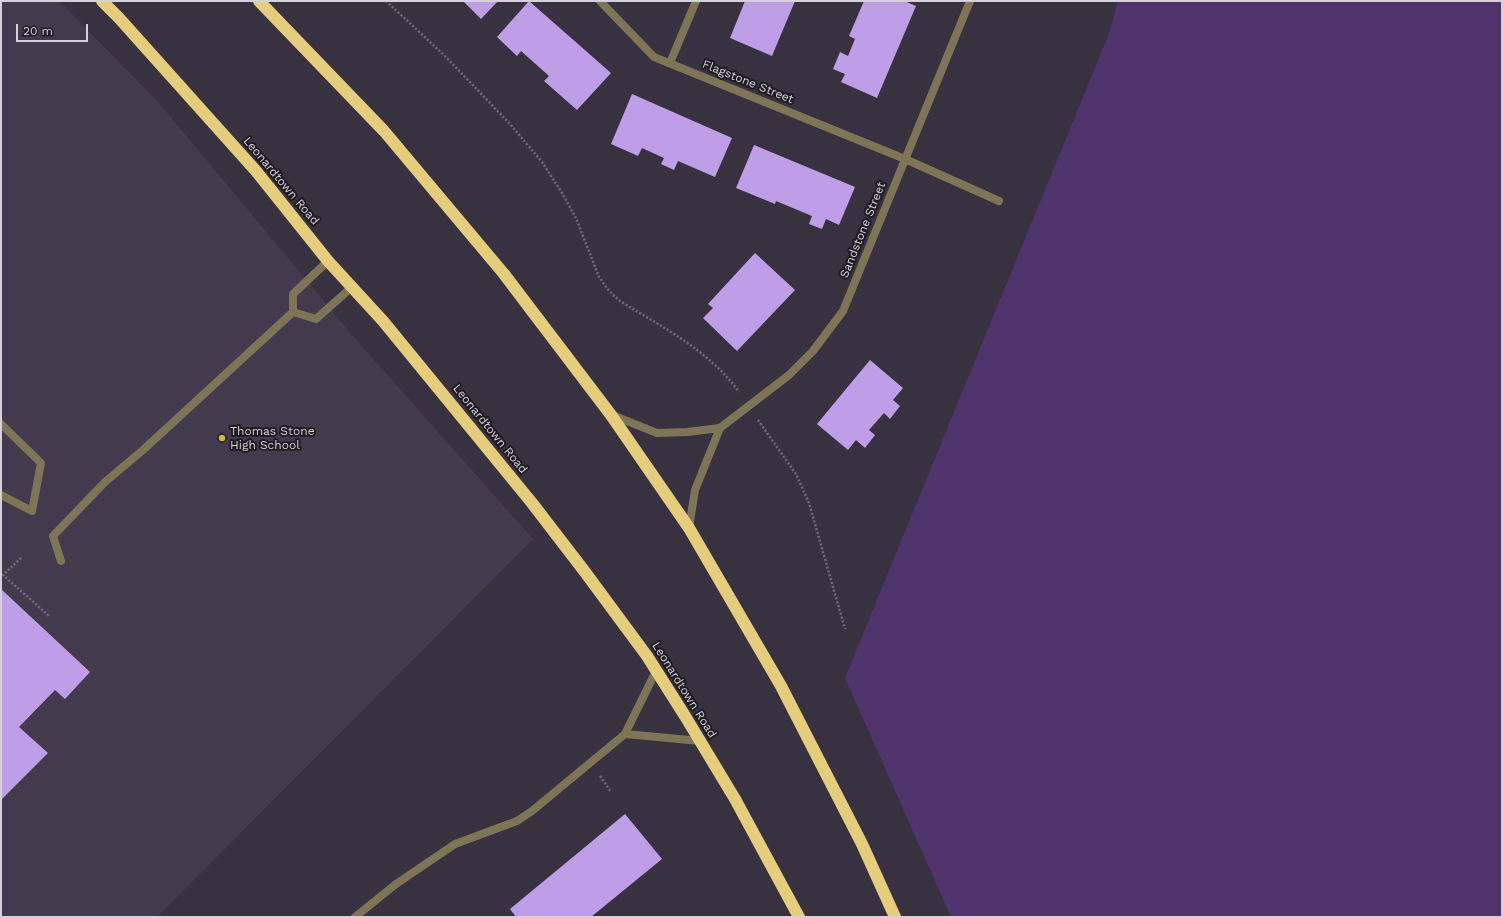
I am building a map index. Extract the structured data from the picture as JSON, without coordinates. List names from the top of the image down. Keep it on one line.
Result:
{"streets":{"highway":["Leonardtown Road"],"street":["Flagstone Street","Sandstone Street"]},"crossings":[["Flagstone Street","Sandstone Street"]],"places":["Thomas Stone High School"],"scale_bar":"20 m"}
